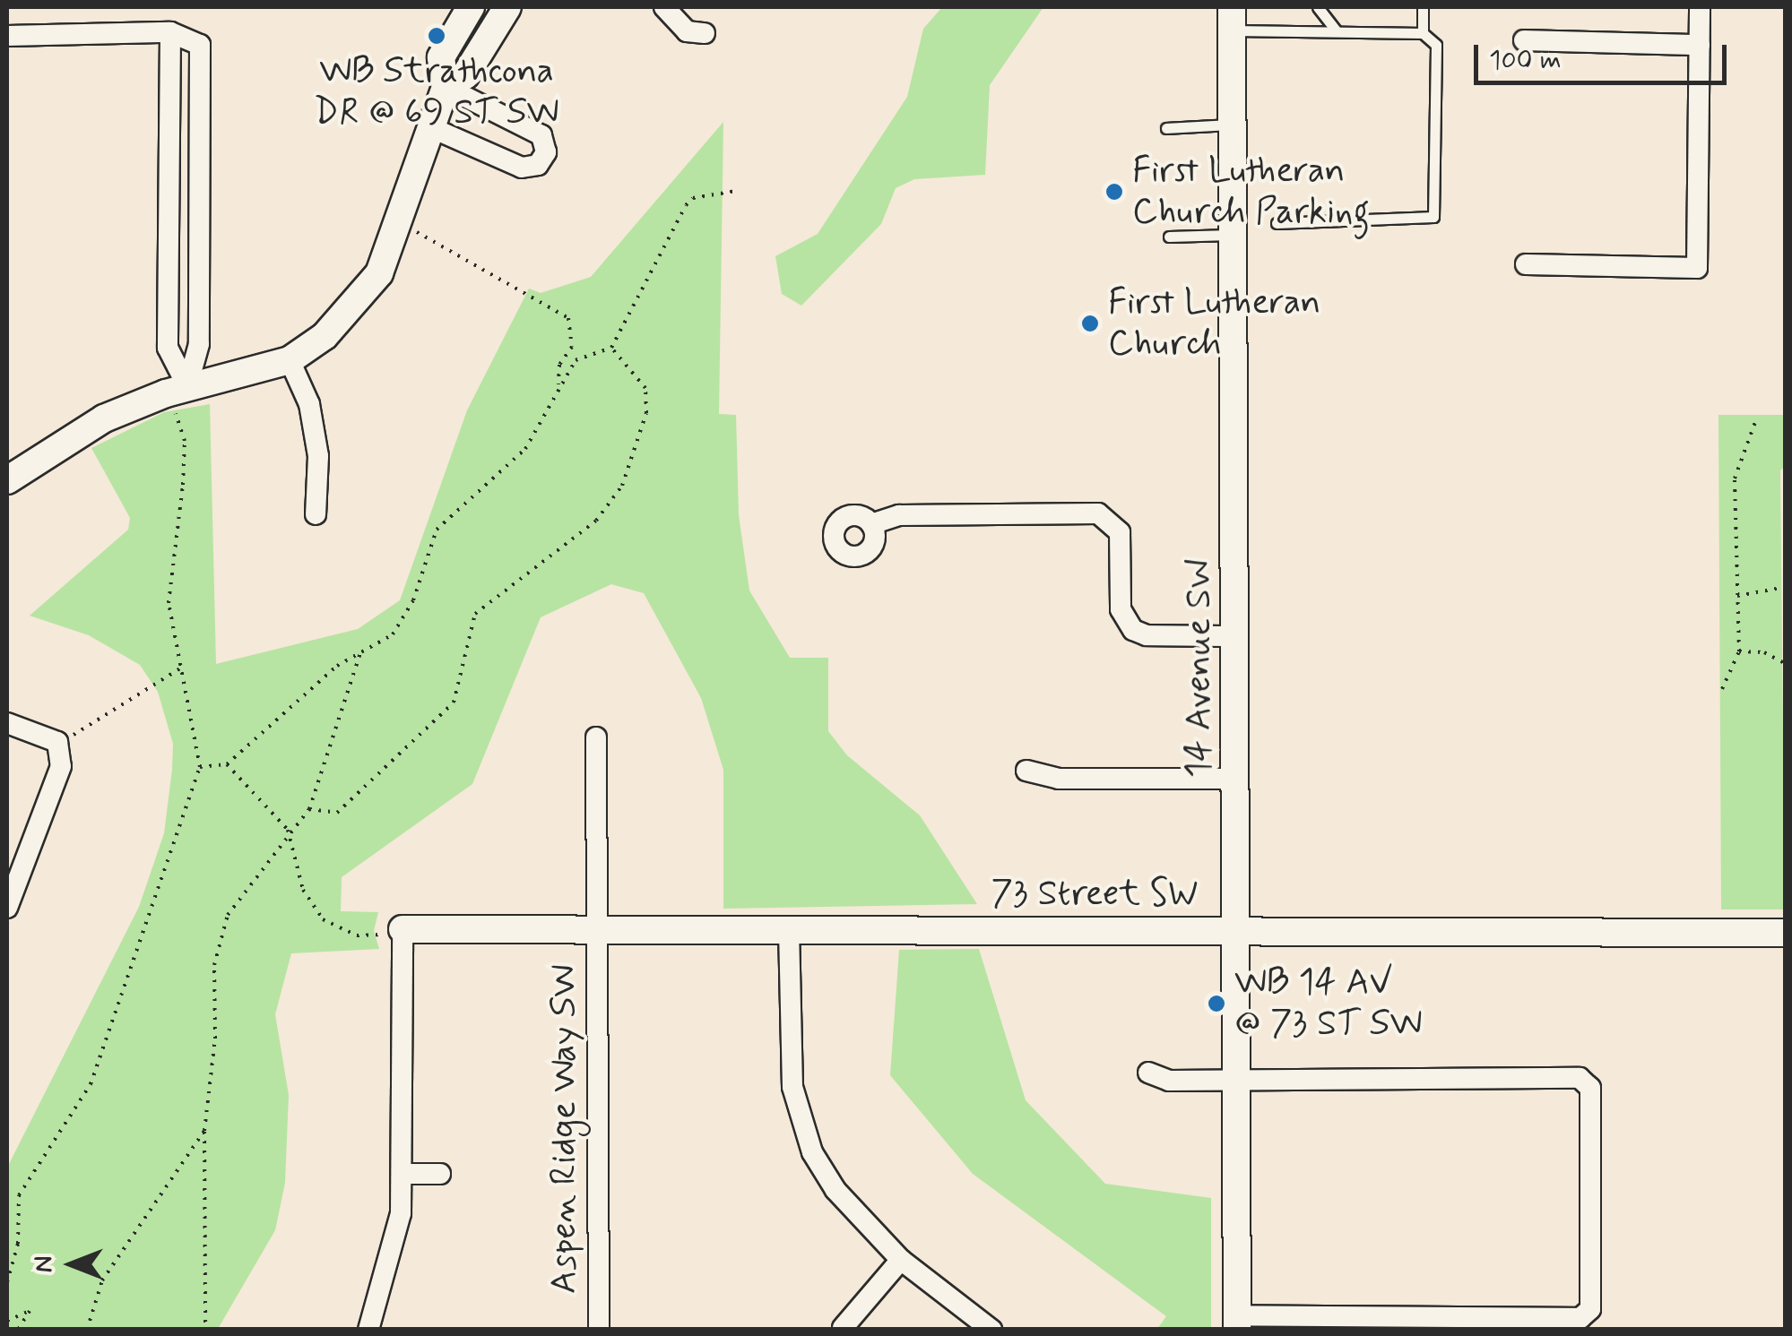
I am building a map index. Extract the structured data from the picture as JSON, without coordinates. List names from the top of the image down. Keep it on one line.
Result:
{"streets":{"street":["14 Avenue SW","73 Street SW","Aspen Ridge Way SW"]},"crossings":[["14 Avenue SW","73 Street SW"],["73 Street SW","Aspen Ridge Way SW"]],"places":["WB Strathcona DR @ 69 ST SW","First Lutheran Church Parking","First Lutheran Church","WB 14 AV @ 73 ST SW"],"scale_bar":"100 m","north":"left"}
